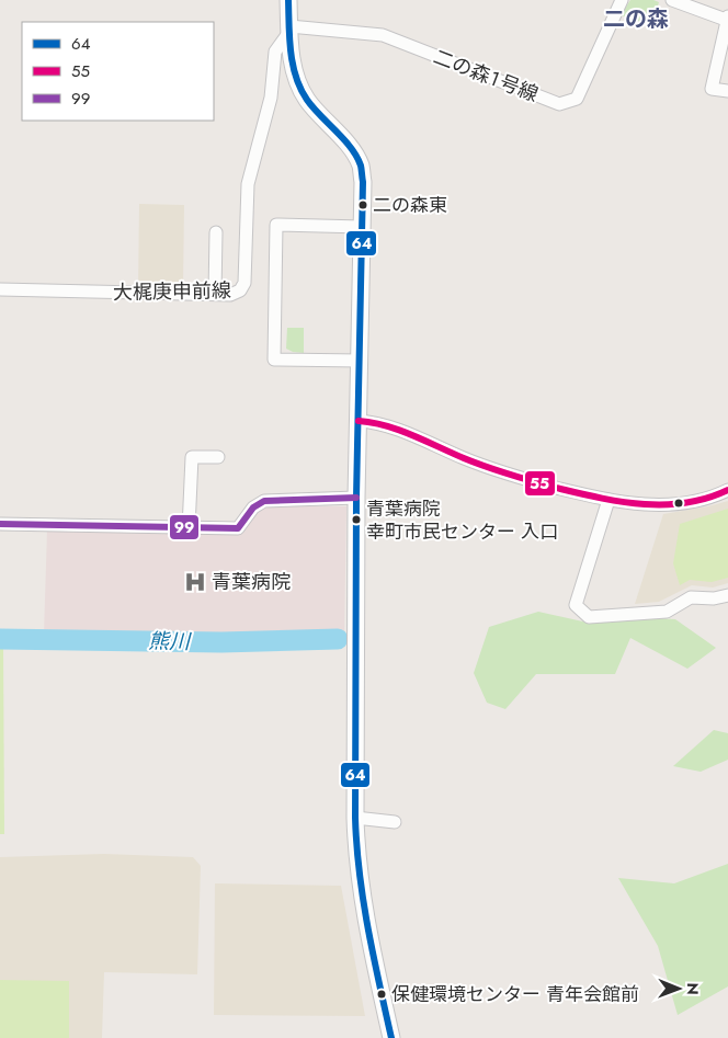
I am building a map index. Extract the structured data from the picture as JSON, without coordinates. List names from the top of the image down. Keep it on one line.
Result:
{"streets":{"street":["二の森１号線","大梶庚申前線"]},"crossings":[["二の森１号線","大梶庚申前線"]],"districts":["二の森"],"water":["熊川"],"places":{"other":["二の森東","青葉病院 幸町市民センター 入口","保健環境センター 青年会館前"],"hospital":["青葉病院"]},"lines":["transit line 64","transit line 55","transit line 99"],"legend":["64","55","99"],"north":"right"}
